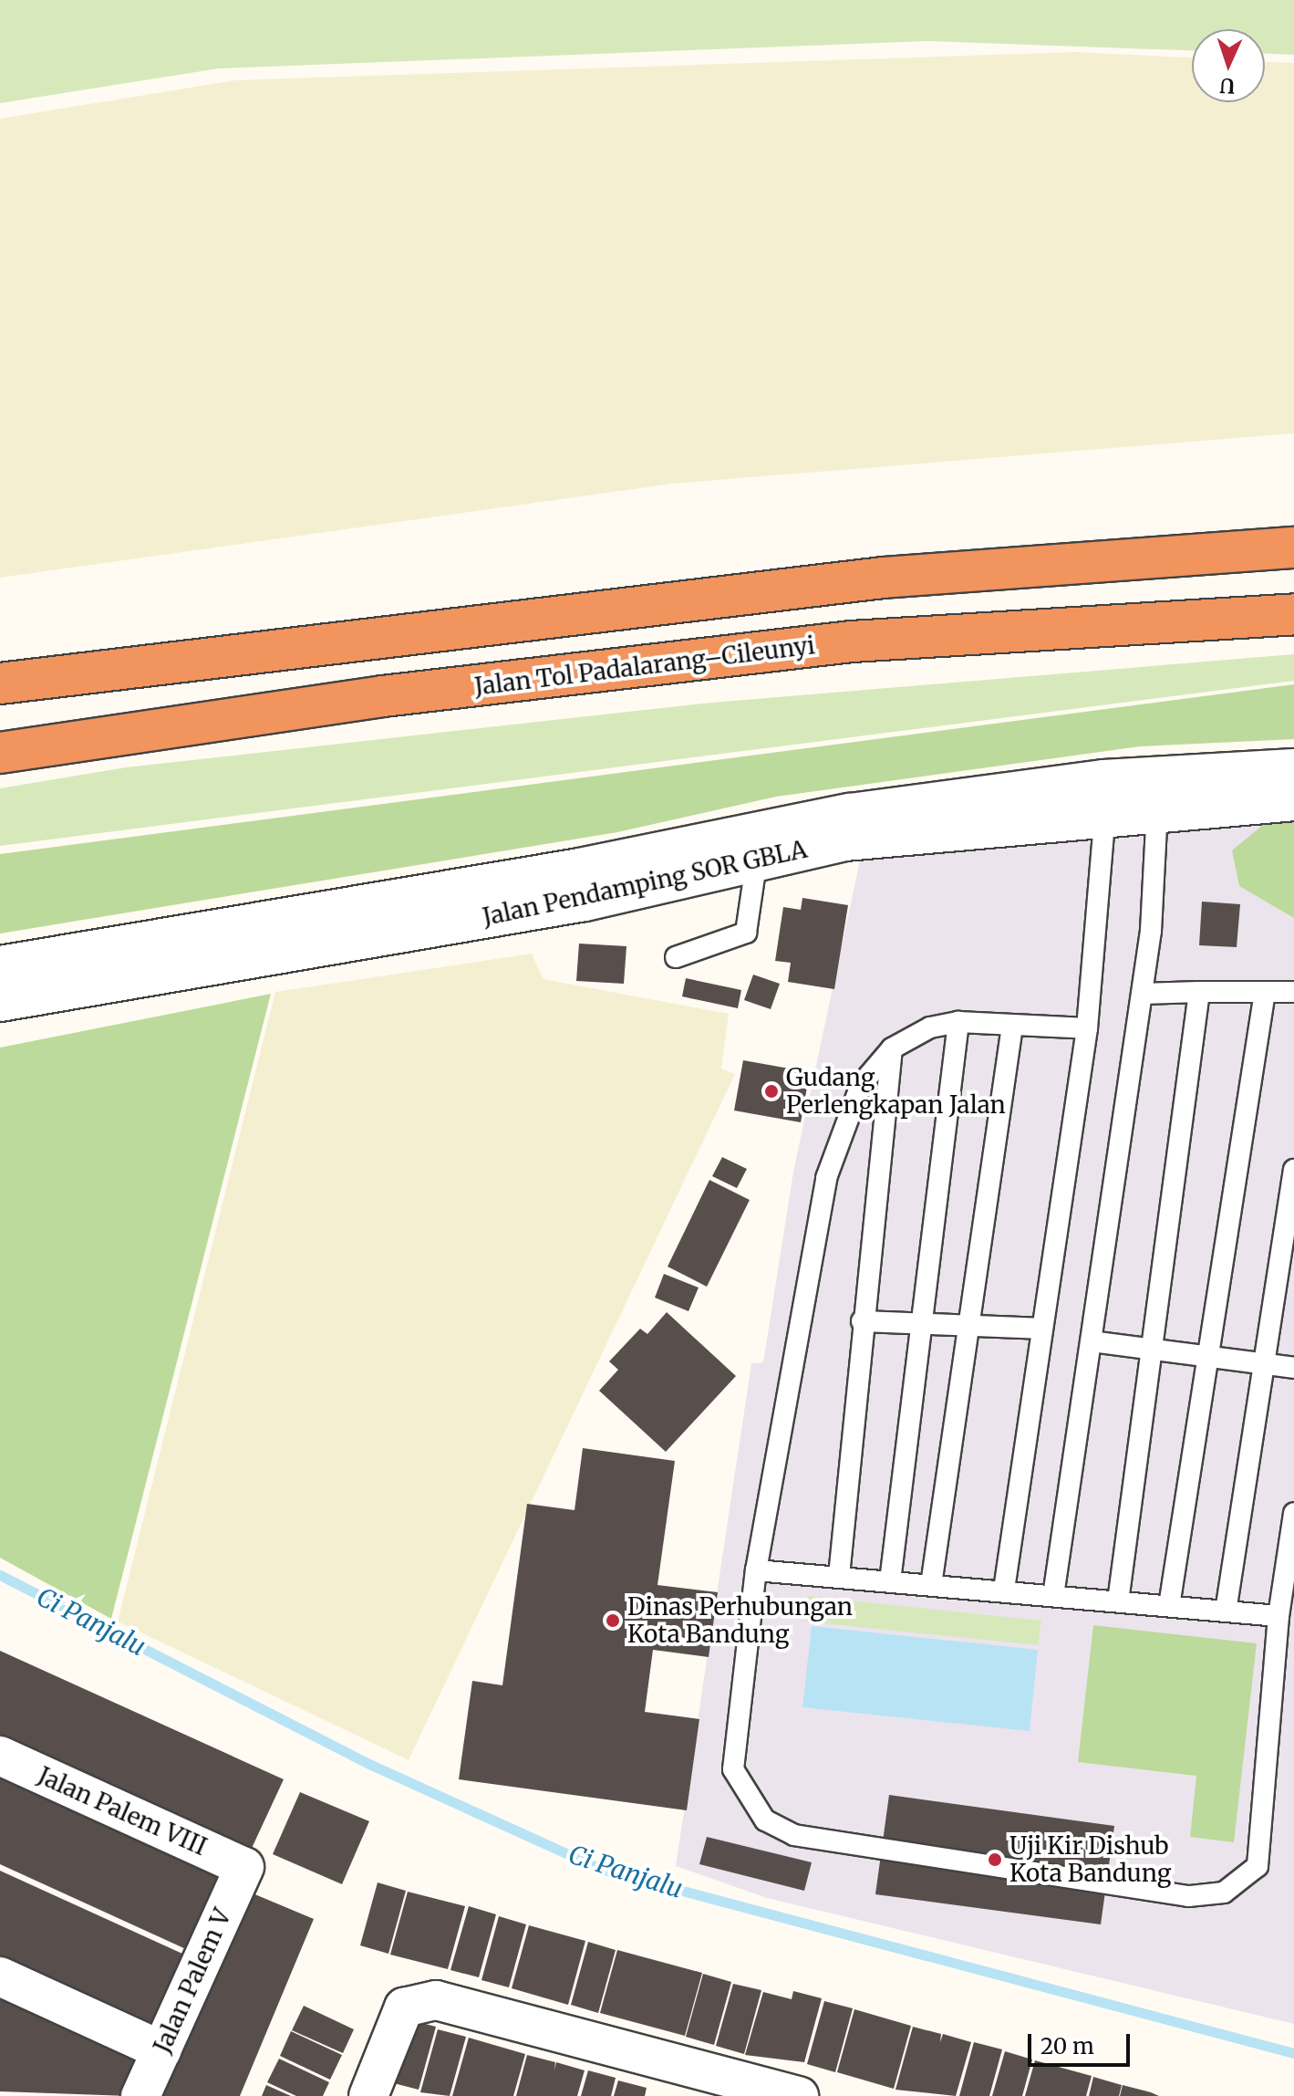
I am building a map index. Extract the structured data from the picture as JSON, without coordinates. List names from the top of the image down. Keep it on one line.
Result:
{"streets":{"highway":["Jalan Tol Padalarang–Cileunyi"],"street":["Jalan Pendamping SOR GBLA","Jalan Palem VIII","Jalan Palem V"]},"crossings":[["Jalan Palem VIII","Jalan Palem V"]],"water":["Ci Panjalu"],"places":["Gudang Perlengkapan Jalan","Dinas Perhubungan Kota Bandung","Uji Kir Dishub Kota Bandung"],"scale_bar":"20 m","north":"bottom"}
